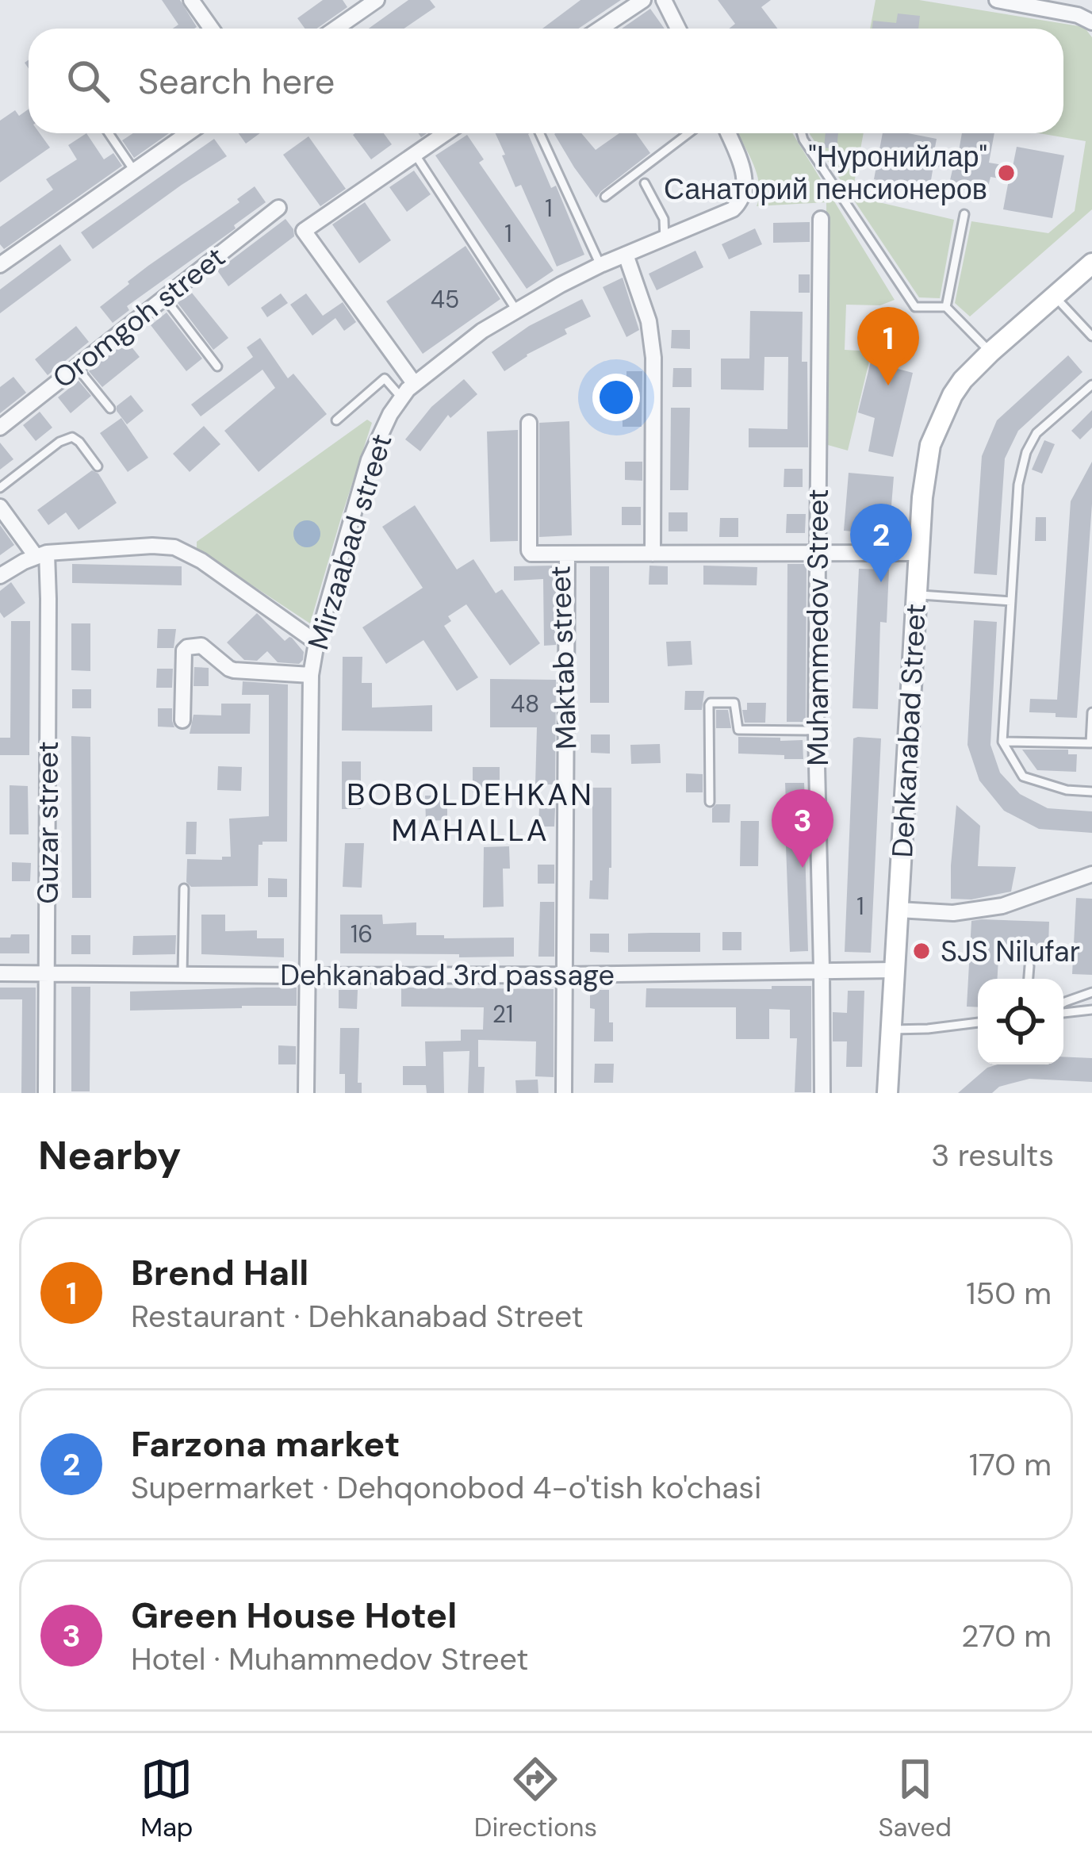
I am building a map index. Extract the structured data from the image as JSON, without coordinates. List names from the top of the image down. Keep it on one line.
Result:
{"streets":{"main road":["Dehkаnabad Street"],"street":["Oromgoh street","Mirzaаbаd street","Muhammedov Street","Maktab street","Guzar street","Dehkanabad 3rd passage"]},"crossings":[["Mirzaаbаd street","Dehkanabad 3rd passage"],["Muhammedov Street","Dehkanabad 3rd passage"],["Maktab street","Dehkanabad 3rd passage"],["Dehkаnabad Street","Dehkanabad 3rd passage"],["Guzar street","Dehkanabad 3rd passage"]],"districts":["BOBOLDEHKAN MAHALLA"],"places":["\"Нуронийлар\" Санаторий пенсионеров","SJS Nilufar"],"house_numbers":["1","1","45","48","1","16","21"],"page":{"search":"Search here","pins":["1","2","3"],"heading":["Nearby","3 results"],"list":[{"mark":"1","name":"Brend Hall","note":"Restaurant · Dehkаnabad Street","value":"150 m"},{"mark":"2","name":"Farzona market","note":"Supermarket · Dehqonobod 4-o'tish ko'chasi","value":"170 m"},{"mark":"3","name":"Green House Hotel","note":"Hotel · Muhammedov Street","value":"270 m"}],"nav":["Map","Directions","Saved"]}}
